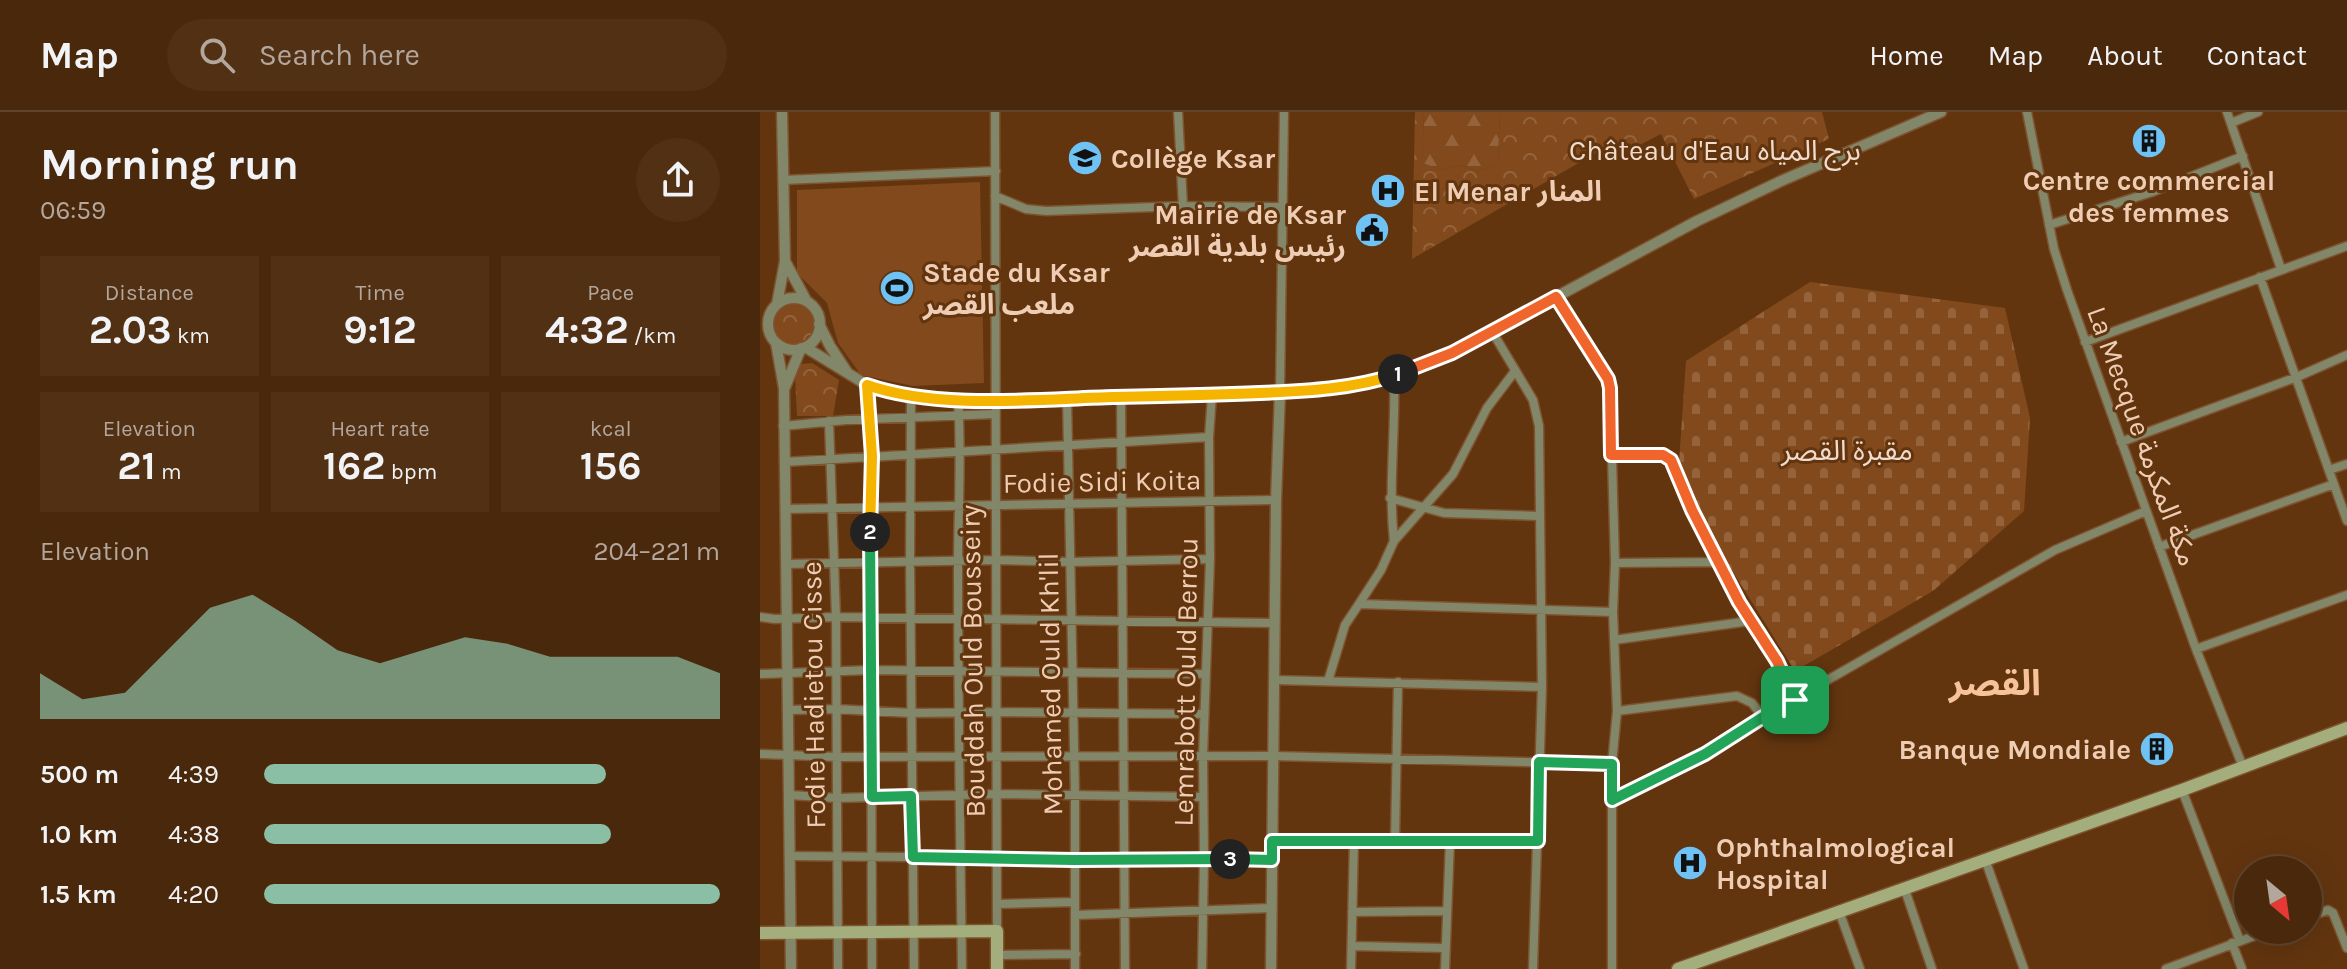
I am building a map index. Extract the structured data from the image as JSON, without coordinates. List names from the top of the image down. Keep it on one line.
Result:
{"streets":{"main road":["Bouddah Ould Bousseiry"],"street":["La Mecque مكة المكرمة","Fodie Sidi Koita","Lemrabott Ould Berrou","Mohamed Ould Kh'lil","Fodie Hadietou Cisse"]},"crossings":[["Fodie Sidi Koita","Bouddah Ould Bousseiry"],["Fodie Sidi Koita","Lemrabott Ould Berrou"],["Fodie Sidi Koita","Mohamed Ould Kh'lil"],["Fodie Sidi Koita","Fodie Hadietou Cisse"]],"districts":["القصر"],"parks":["Château d'Eau برج المياه","مقبرة القصر"],"places":{"building":["Centre commercial des femmes","Banque Mondiale"],"school or university":["Collège Ksar"],"hospital":["El Menar المنار","Ophthalmological Hospital"],"public building":["Mairie de Ksar رئيس بلدية القصر"],"sports":["Stade du Ksar ملعب القصر"]},"north":"bottom right","page":{"header":"Map","search":"Search here","nav":["Home","Map","About","Contact"],"heading":["Morning run","06:59"],"stats":[["Distance","2.03 km"],["Time","9:12"],["Pace","4:32 /km"],["Elevation","21 m"],["Heart rate","162 bpm"],["kcal","156"]],"pins":["1","2","3"],"chart":["Elevation","204–221 m"],"list":[{"name":"500 m","note":"4:39"},{"name":"1.0 km","note":"4:38"},{"name":"1.5 km","note":"4:20"}]}}
